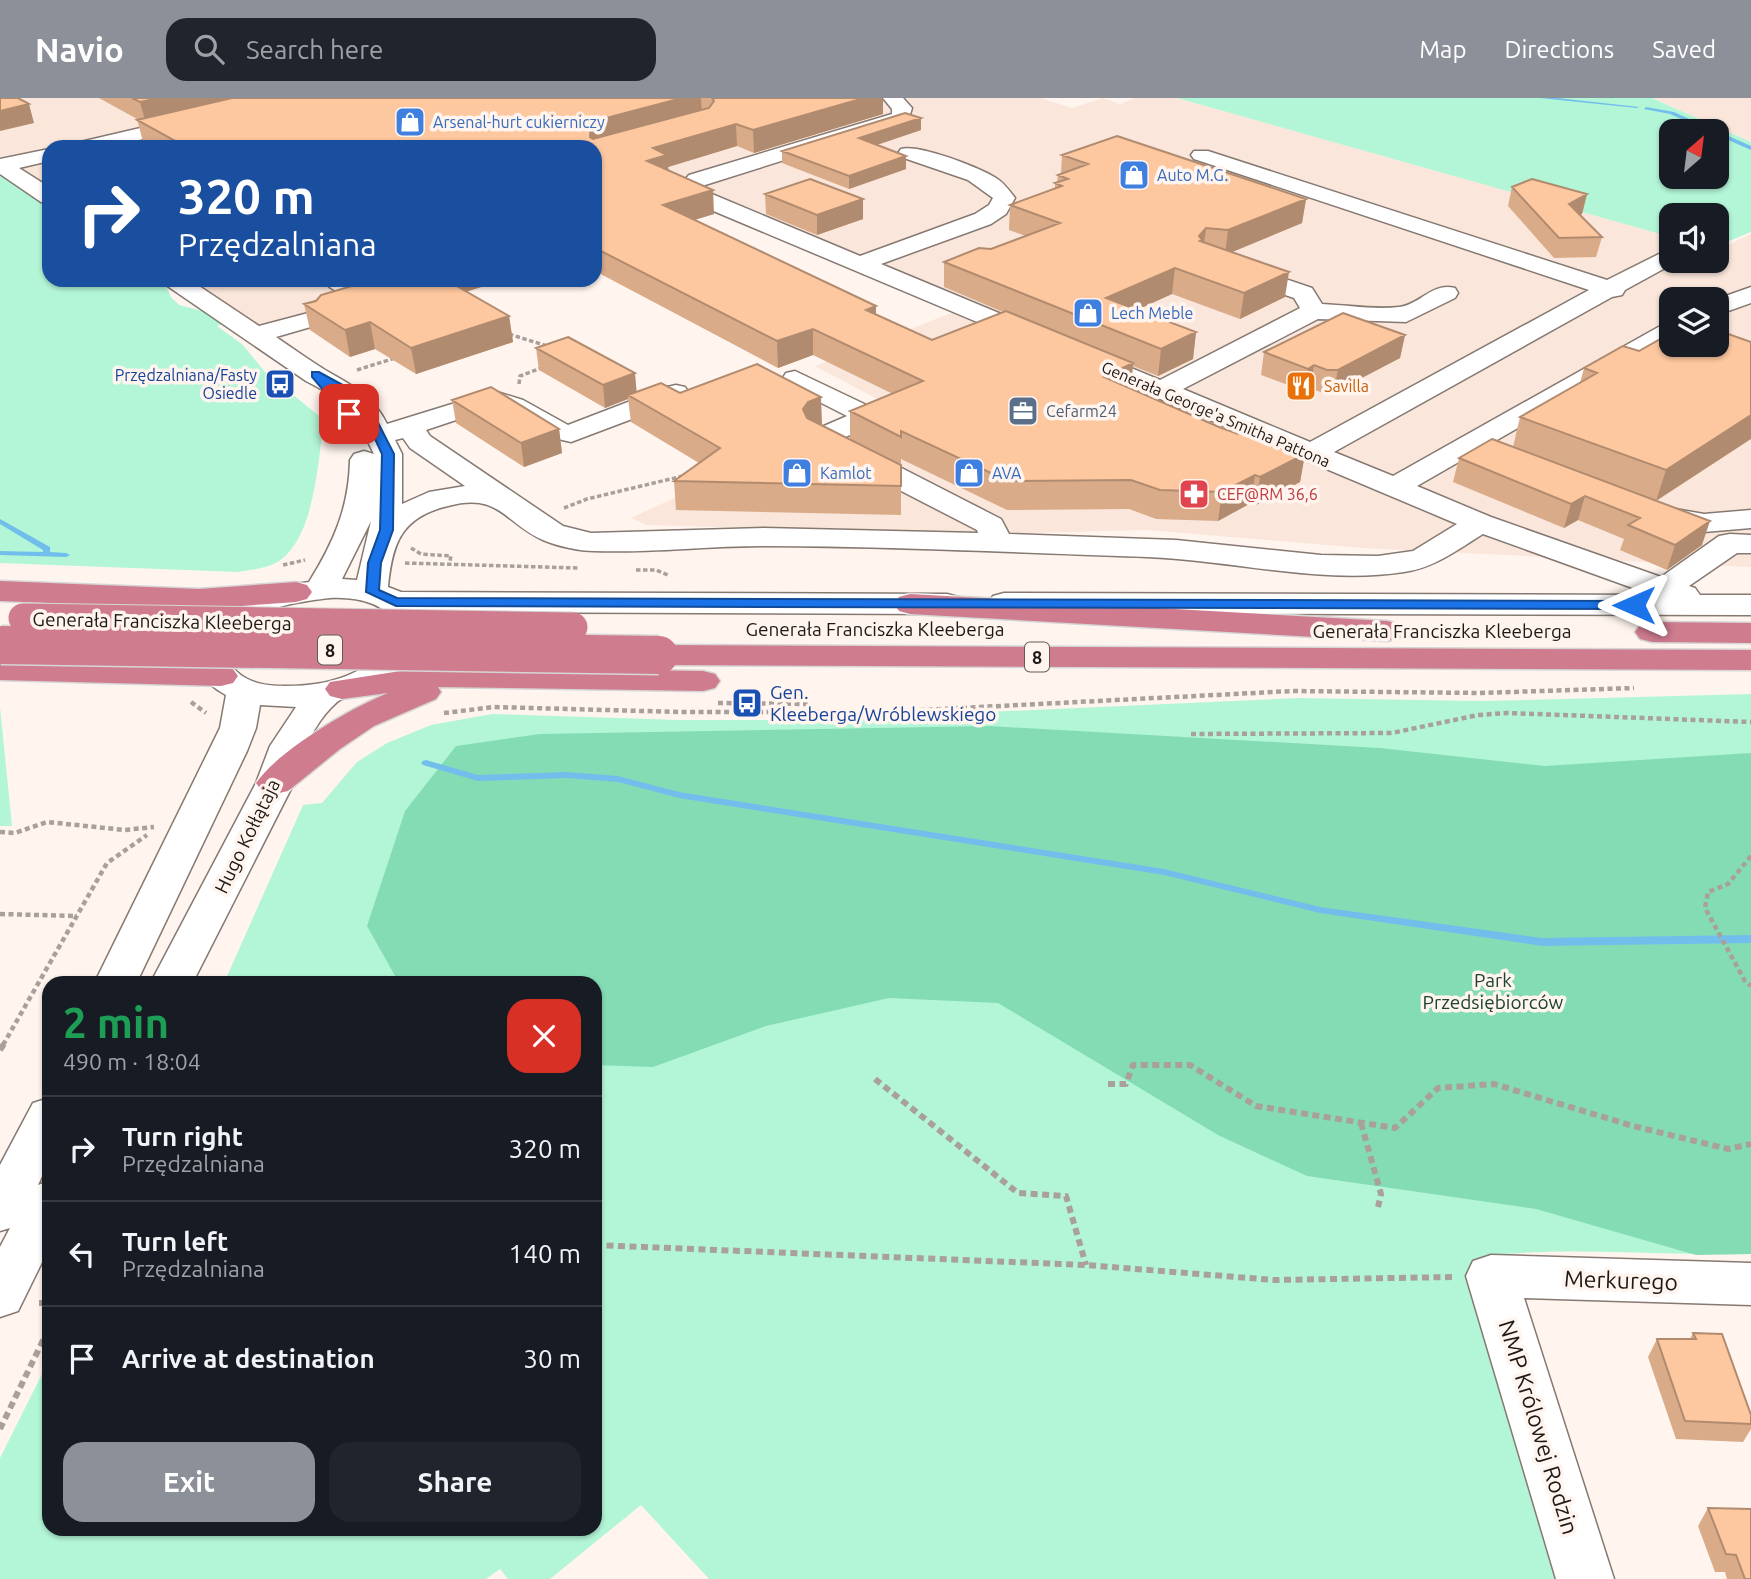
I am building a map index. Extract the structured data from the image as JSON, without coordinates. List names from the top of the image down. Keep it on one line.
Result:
{"streets":{"highway":["Generała Franciszka Kleeberga","8"],"street":["Generała George'a Smitha Pattona","Hugo Kołłątaja","Merkurego","NMP Królowej Rodzin"]},"crossings":[["Generała George'a Smitha Pattona","Generała Franciszka Kleeberga"],["Merkurego","NMP Królowej Rodzin"]],"parks":["Park Przedsiębiorców"],"places":{"shop":["Arsenal-hurt cukierniczy","Auto M.G.","Lech Meble","Kamlot","AVA"],"bus stop":["Przędzalniana/Fasty Osiedle","Gen. Kleeberga/Wróblewskiego"],"restaurant":["Savilla"],"office":["Cefarm24"],"pharmacy":["CEF@RM 36,6"]},"north":"top right","page":{"header":"Navio","search":"Search here","nav":["Map","Directions","Saved"],"turn":["320 m","Przędzalniana"],"heading":["2 min","490 m · 18:04"],"list":[{"name":"Turn right","note":"Przędzalniana","value":"320 m"},{"name":"Turn left","note":"Przędzalniana","value":"140 m"},{"name":"Arrive at destination","value":"30 m"}],"buttons":["Exit","Share"]}}
